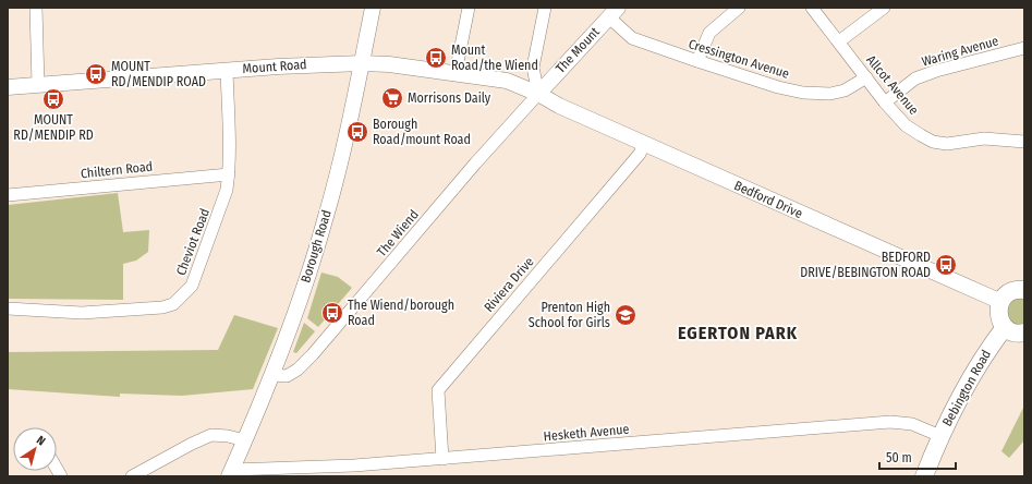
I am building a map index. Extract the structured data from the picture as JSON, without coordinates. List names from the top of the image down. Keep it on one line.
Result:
{"streets":{"main road":["Bebington Road"],"street":["The Mount","Waring Avenue","Cressington Avenue","Mount Road","Allcot Avenue","Chiltern Road","Bedford Drive","The Wiend","Cheviot Road","Borough Road","Riviera Drive","Hesketh Avenue"]},"crossings":[["The Mount","Cressington Avenue"],["The Mount","Mount Road"],["The Mount","Bedford Drive"],["The Mount","The Wiend"],["Waring Avenue","Allcot Avenue"],["Cressington Avenue","Allcot Avenue"],["Mount Road","Bedford Drive"],["Mount Road","The Wiend"],["Mount Road","Cheviot Road"],["Mount Road","Borough Road"],["Chiltern Road","Cheviot Road"],["Bedford Drive","The Wiend"],["Bedford Drive","Riviera Drive"],["The Wiend","Borough Road"],["Borough Road","Hesketh Avenue"],["Riviera Drive","Hesketh Avenue"],["Bebington Road","Hesketh Avenue"]],"districts":["EGERTON PARK"],"places":{"bus stop":["Mount Road/the Wiend","MOUNT RD/MENDIP ROAD","MOUNT RD/MENDIP RD","Borough Road/mount Road","BEDFORD DRIVE/BEBINGTON ROAD","The Wiend/borough Road"],"supermarket":["Morrisons Daily"],"school or university":["Prenton High School for Girls"]},"scale_bar":"50 m","north":"top right"}
